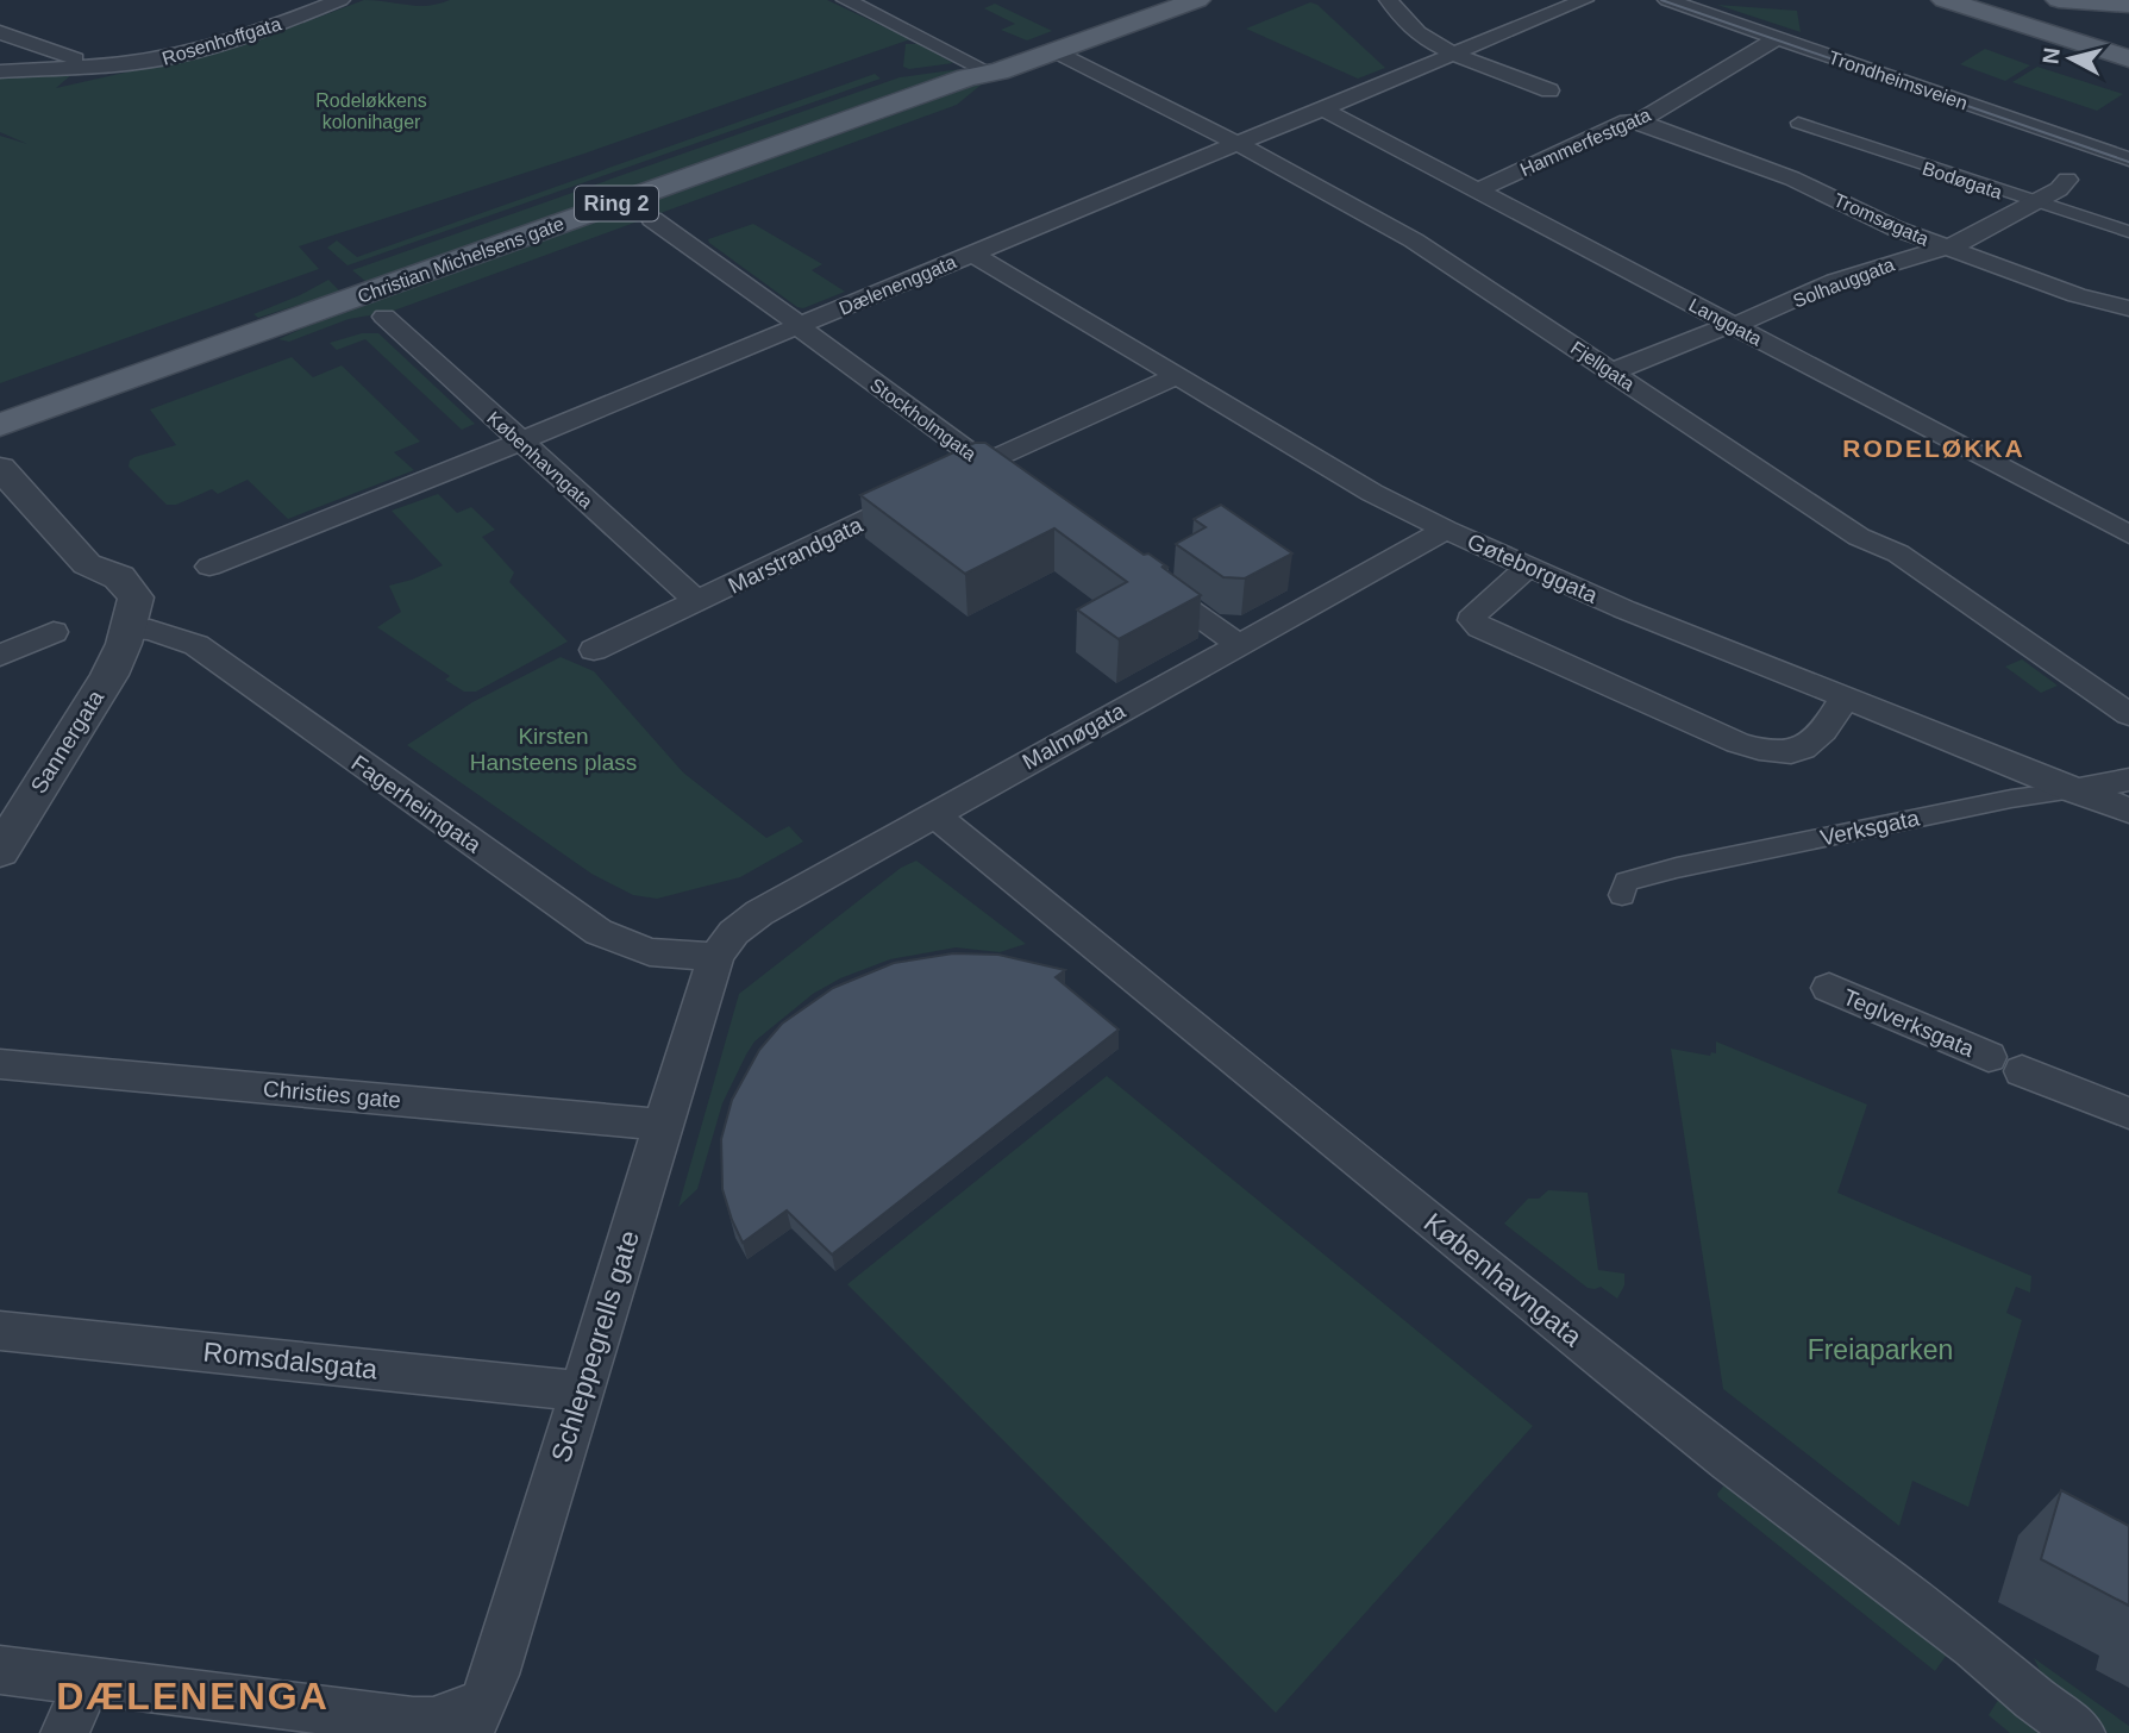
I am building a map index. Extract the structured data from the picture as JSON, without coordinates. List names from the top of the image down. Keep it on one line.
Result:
{"streets":{"main road":["Ring 2","Christian Michelsens gate"],"street":["Rosenhoffgata","Trondheimsveien","Hammerfestgata","Bodøgata","Tromsøgata","Solhauggata","Dælenenggata","Langgata","Fjellgata","Stockholmgata","Københavngata","Marstrandgata","Gøteborggata","Malmøgata","Sannergata","Fagerheimgata","Verksgata","Teglverksgata","Christies gate","Schleppegrells gate","Romsdalsgata"]},"crossings":[["Trondheimsveien","Hammerfestgata"],["Hammerfestgata","Tromsøgata"],["Hammerfestgata","Langgata"],["Bodøgata","Solhauggata"],["Tromsøgata","Solhauggata"],["Christian Michelsens gate","Fjellgata"],["Solhauggata","Langgata"],["Solhauggata","Fjellgata"],["Dælenenggata","Langgata"],["Dælenenggata","Fjellgata"],["Dælenenggata","Stockholmgata"],["Dælenenggata","Københavngata"],["Dælenenggata","Gøteborggata"],["Københavngata","Marstrandgata"],["Københavngata","Malmøgata"],["Gøteborggata","Malmøgata"],["Gøteborggata","Verksgata"],["Malmøgata","Fagerheimgata"],["Malmøgata","Schleppegrells gate"],["Sannergata","Fagerheimgata"],["Fagerheimgata","Schleppegrells gate"],["Christies gate","Schleppegrells gate"],["Schleppegrells gate","Romsdalsgata"]],"districts":["RODELØKKA","DÆLENENGA"],"parks":["Rodeløkkens kolonihager","Kirsten Hansteens plass","Freiaparken"],"north":"left"}
